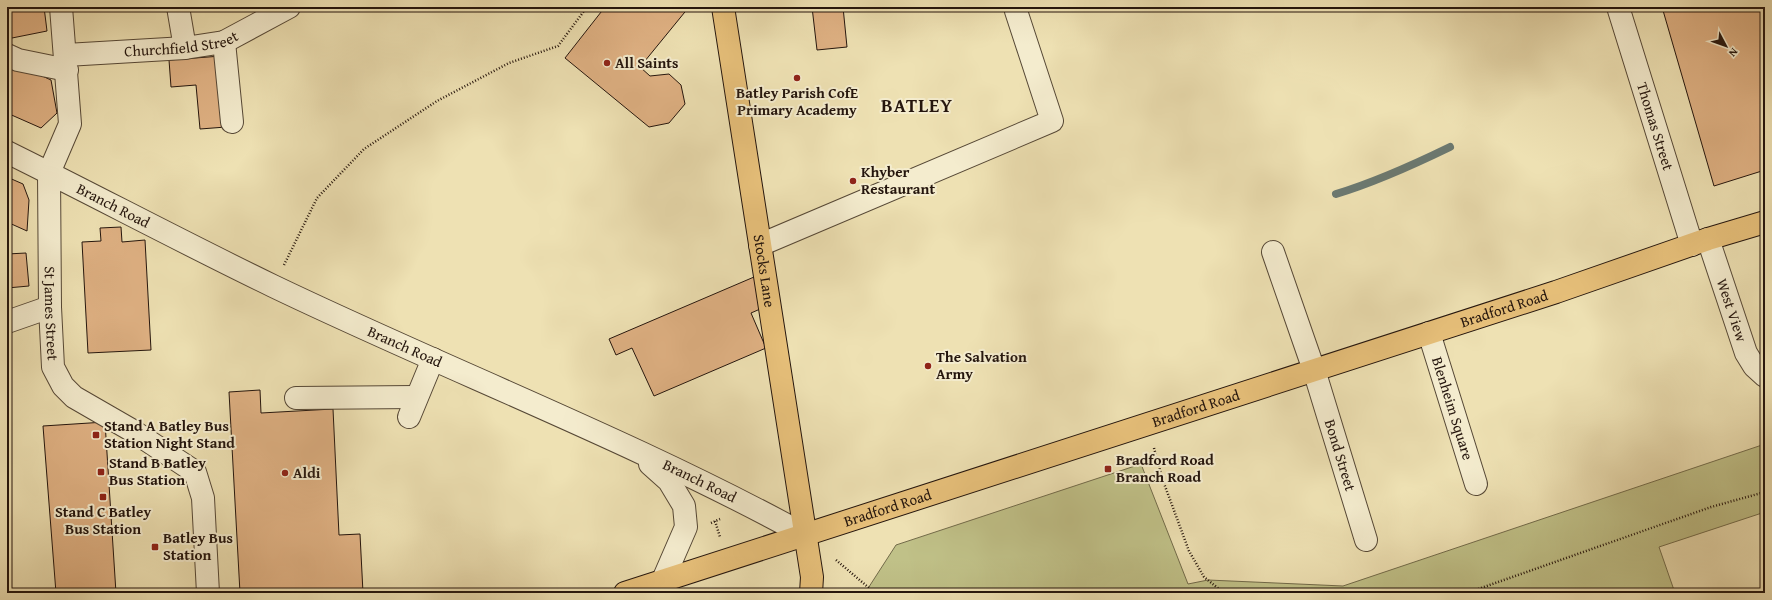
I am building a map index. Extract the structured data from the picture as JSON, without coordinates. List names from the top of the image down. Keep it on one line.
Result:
{"streets":{"main road":["Stocks Lane","Bradford Road"],"street":["Churchfield Street","Thomas Street","Branch Road","West View","St James Street","Blenheim Square","Bond Street"]},"crossings":[["Thomas Street","Bradford Road"],["Thomas Street","West View"],["Branch Road","Stocks Lane"],["Branch Road","Bradford Road"],["Branch Road","St James Street"],["Stocks Lane","Bradford Road"],["Bradford Road","West View"],["Bradford Road","Blenheim Square"],["Bradford Road","Bond Street"]],"districts":["BATLEY"],"places":{"other":["All Saints","Batley Parish CofE Primary Academy","Khyber Restaurant","The Salvation Army","Aldi"],"transit":["Stand A Batley Bus Station Night Stand","Bradford Road Branch Road","Stand B Batley Bus Station","Stand C Batley Bus Station","Batley Bus Station"]},"north":"bottom right"}
